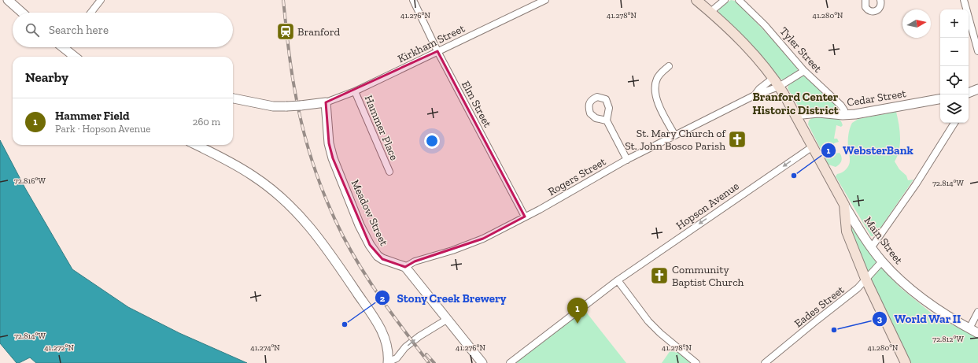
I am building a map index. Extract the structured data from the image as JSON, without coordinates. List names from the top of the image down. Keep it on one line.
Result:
{"streets":{"main road":["Main Street"],"street":["Kirkham Street","Tyler Street","Cedar Street","Elm Street","Hammer Place","Rogers Street","Hopson Avenue","Meadow Street","Eades Street"]},"crossings":[["Kirkham Street","Elm Street"],["Kirkham Street","Hammer Place"],["Kirkham Street","Meadow Street"],["Tyler Street","Cedar Street"],["Tyler Street","Rogers Street"],["Cedar Street","Main Street"],["Elm Street","Rogers Street"],["Rogers Street","Meadow Street"],["Rogers Street","Main Street"],["Hopson Avenue","Main Street"],["Main Street","Eades Street"]],"one_way":["Hopson Avenue"],"districts":["Branford Center Historic District"],"places":{"station":["Branford"],"church":["St. Mary Church of St. John Bosco Parish","Community Baptist Church"],"other":["WebsterBank","Stony Creek Brewery","World War II"]},"north":"right","page":{"map_buttons":["+","−"],"search":"Search here","heading":"Nearby","list":[{"mark":"1","name":"Hammer Field","note":"Park · Hopson Avenue","value":"260 m"}],"pins":"1"},"coordinates":["41.276°N","41.278°N","41.280°N","72.816°W","72.814°W","72.812°W","41.272°N","41.274°N"]}
